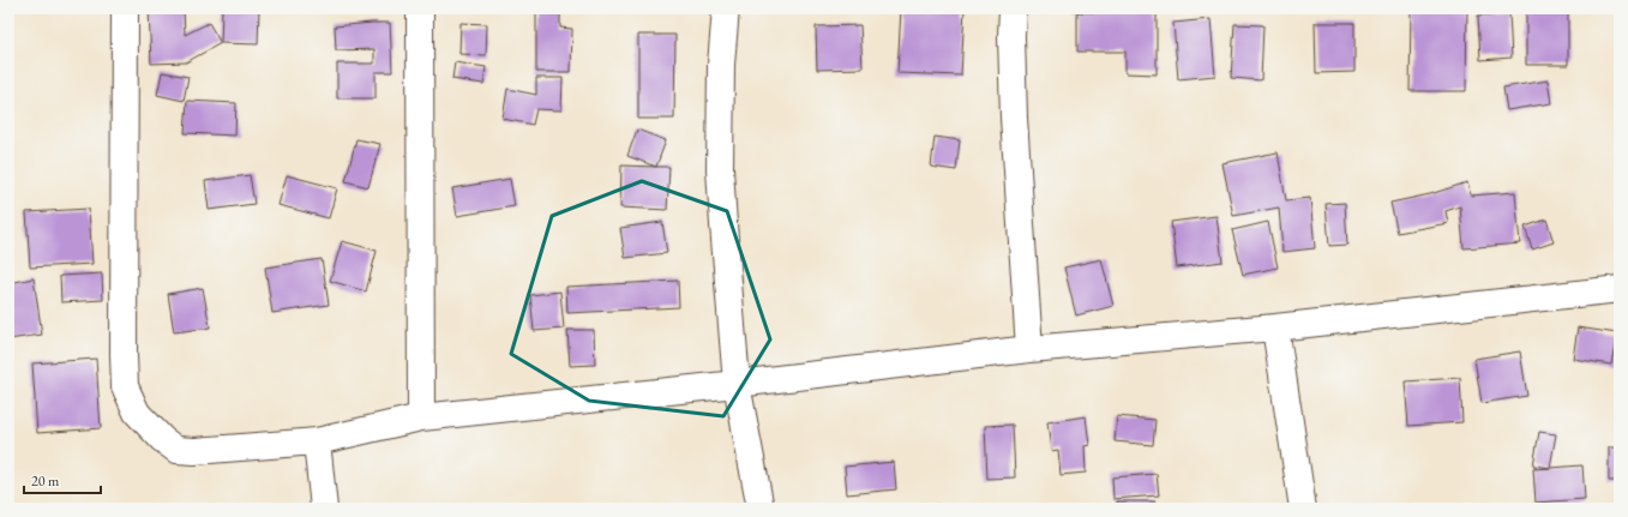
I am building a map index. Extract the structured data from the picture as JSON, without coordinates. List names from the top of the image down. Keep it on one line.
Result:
{"scale_bar":"20 m"}
